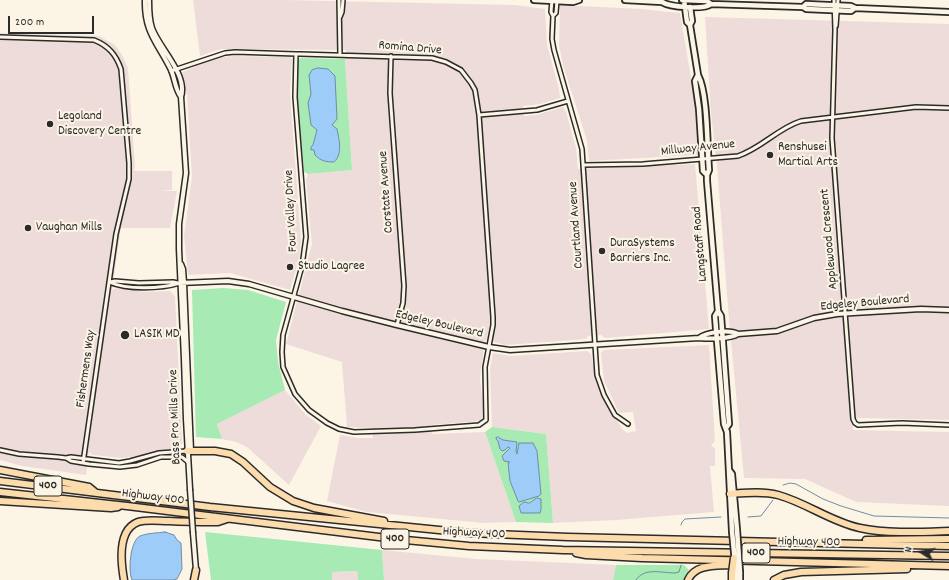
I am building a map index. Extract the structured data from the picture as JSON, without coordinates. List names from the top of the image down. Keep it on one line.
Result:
{"streets":{"highway":["400","Highway 400"],"main road":["Langstaff Road"],"street":["Romina Drive","Millway Avenue","Corstate Avenue","Four Valley Drive","Courtland Avenue","Applewood Crescent","Edgeley Boulevard","Fishermens Way","Bass Pro Mills Drive"]},"crossings":[["Romina Drive","Corstate Avenue"],["Romina Drive","Four Valley Drive"],["Romina Drive","Edgeley Boulevard"],["Romina Drive","Bass Pro Mills Drive"],["Millway Avenue","Courtland Avenue"],["Millway Avenue","Applewood Crescent"],["Millway Avenue","Langstaff Road"],["Corstate Avenue","Edgeley Boulevard"],["Four Valley Drive","Edgeley Boulevard"],["Courtland Avenue","Edgeley Boulevard"],["Applewood Crescent","Edgeley Boulevard"],["Langstaff Road","Edgeley Boulevard"],["Edgeley Boulevard","Bass Pro Mills Drive"]],"places":["Legoland Discovery Centre","Renshusei Martial Arts","Vaughan Mills","DuraSystems Barriers Inc.","Studio Lagree","LASIK MD"],"scale_bar":"200 m","north":"left"}
